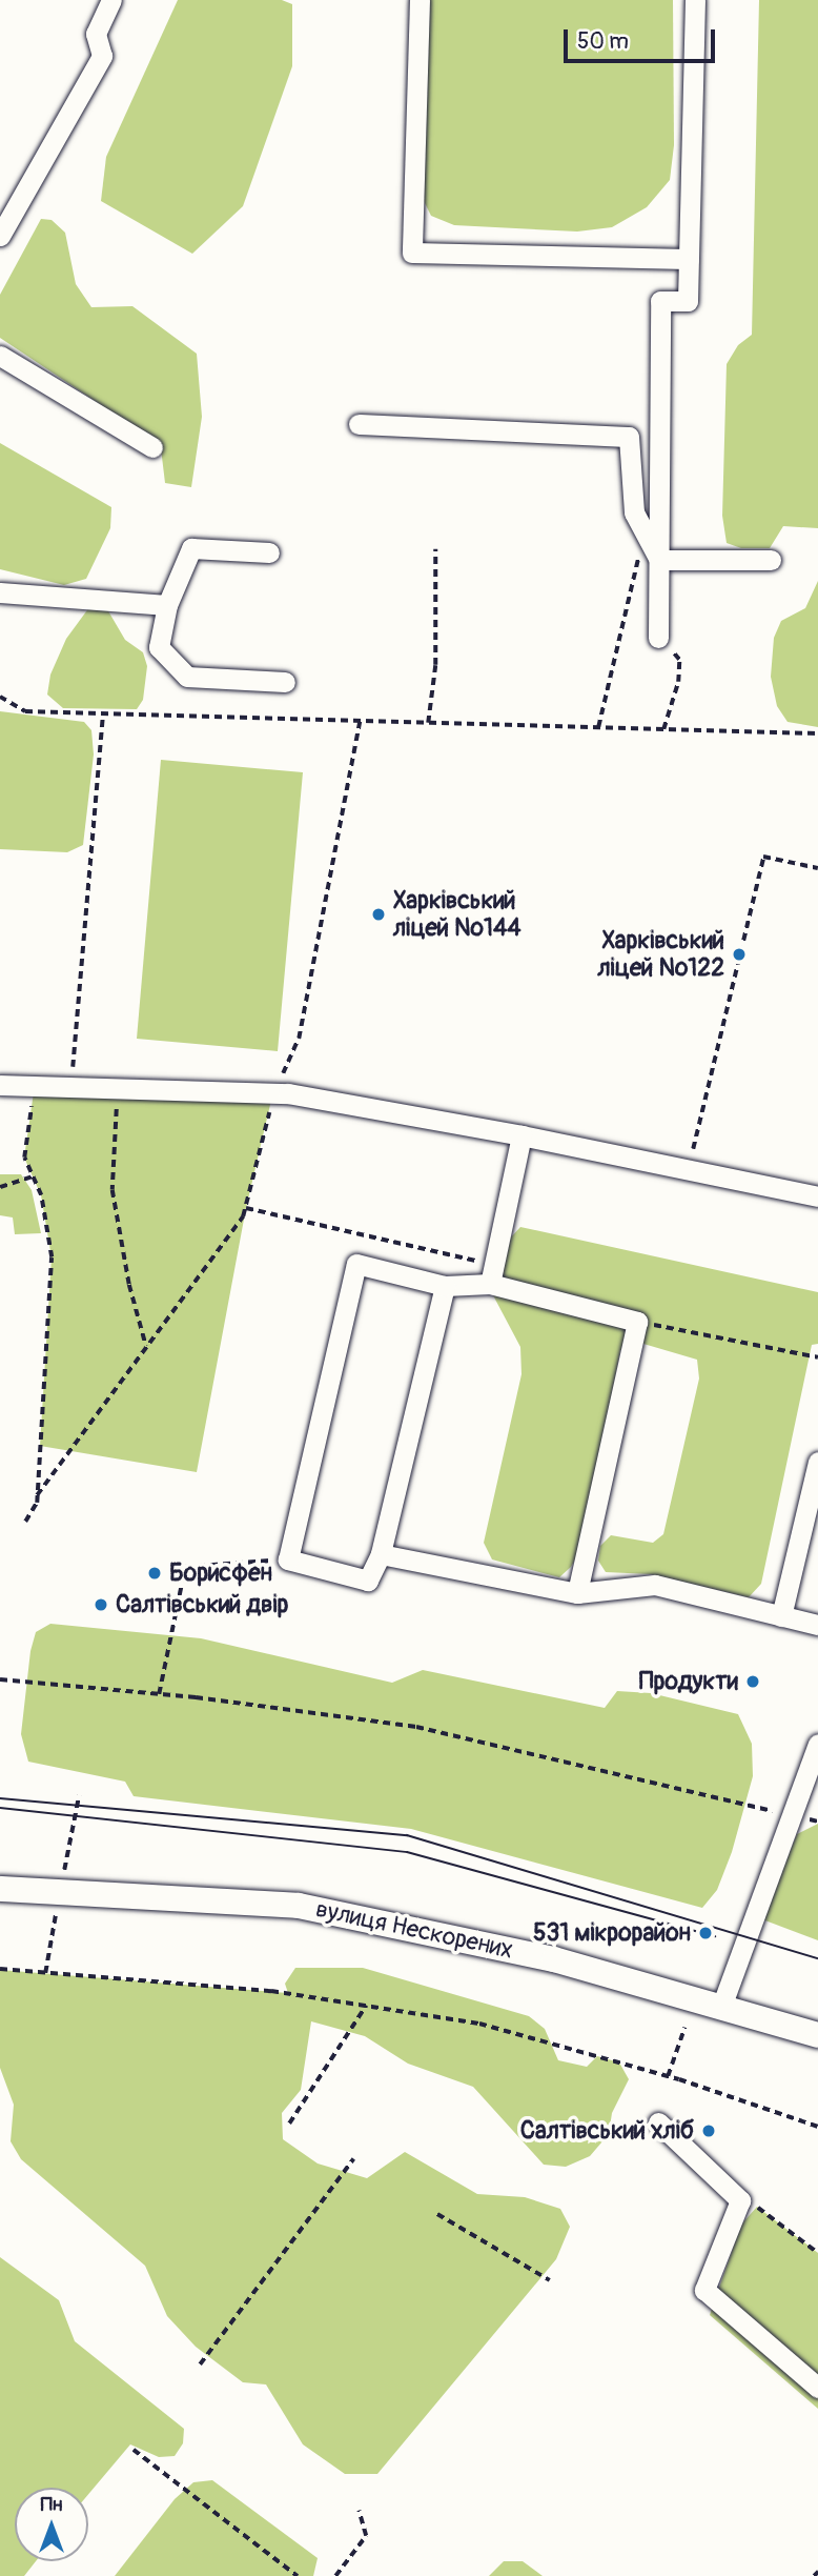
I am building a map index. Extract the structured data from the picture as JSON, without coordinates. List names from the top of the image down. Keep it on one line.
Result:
{"streets":{"main road":["вулиця Нескорених"]},"places":["Харківський ліцей №144","Харківський ліцей №122","Борисфен","Салтівський двір","Продукти","531 мікрорайон","Салтівський хліб"],"scale_bar":"50 m","north":"top"}
